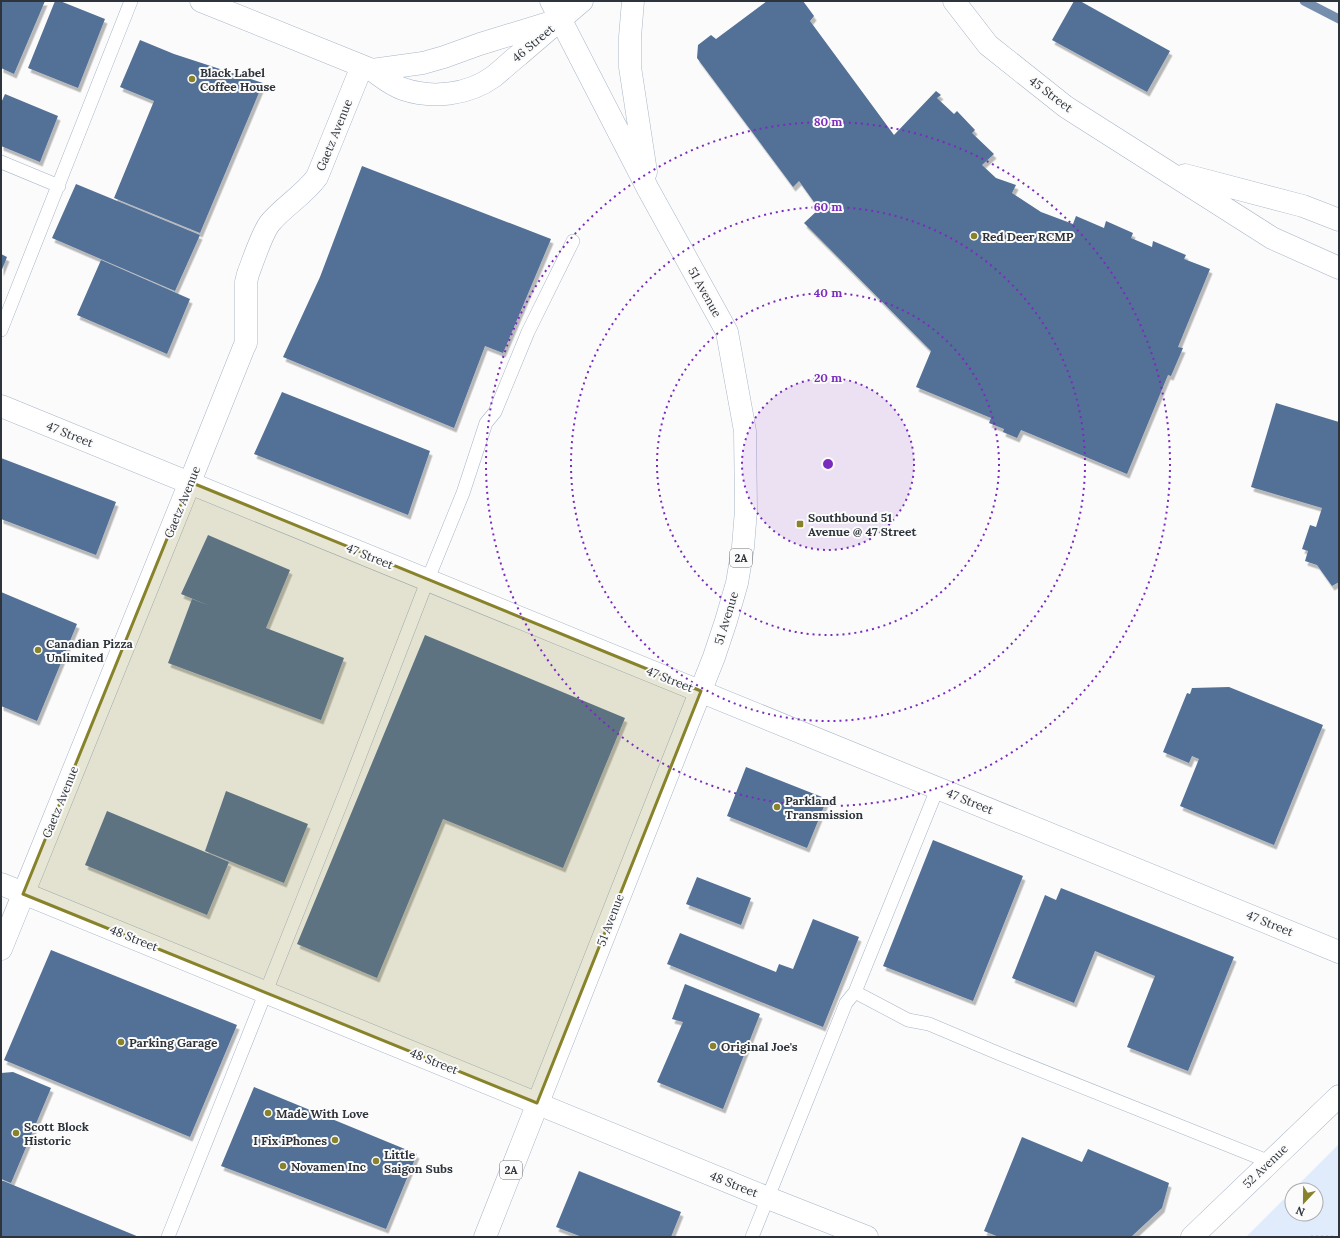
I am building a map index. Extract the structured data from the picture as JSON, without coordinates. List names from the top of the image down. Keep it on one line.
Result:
{"streets":{"street":["46 Street","45 Street","Gaetz Avenue","51 Avenue","47 Street","2A","48 Street","52 Avenue"]},"crossings":[["46 Street","Gaetz Avenue"],["46 Street","51 Avenue"],["Gaetz Avenue","47 Street"],["Gaetz Avenue","48 Street"],["51 Avenue","47 Street"],["51 Avenue","48 Street"]],"places":{"other":["Black Label Coffee House","Red Deer RCMP","Canadian Pizza Unlimited","Parkland Transmission","Parking Garage","Original Joe's","Made With Love","Scott Block Historic","I Fix iPhones","Little Saigon Subs","Novamen Inc"],"transit":["Southbound 51 Avenue @ 47 Street"]},"north":"bottom","rings":["80 m","60 m","40 m","20 m"]}
